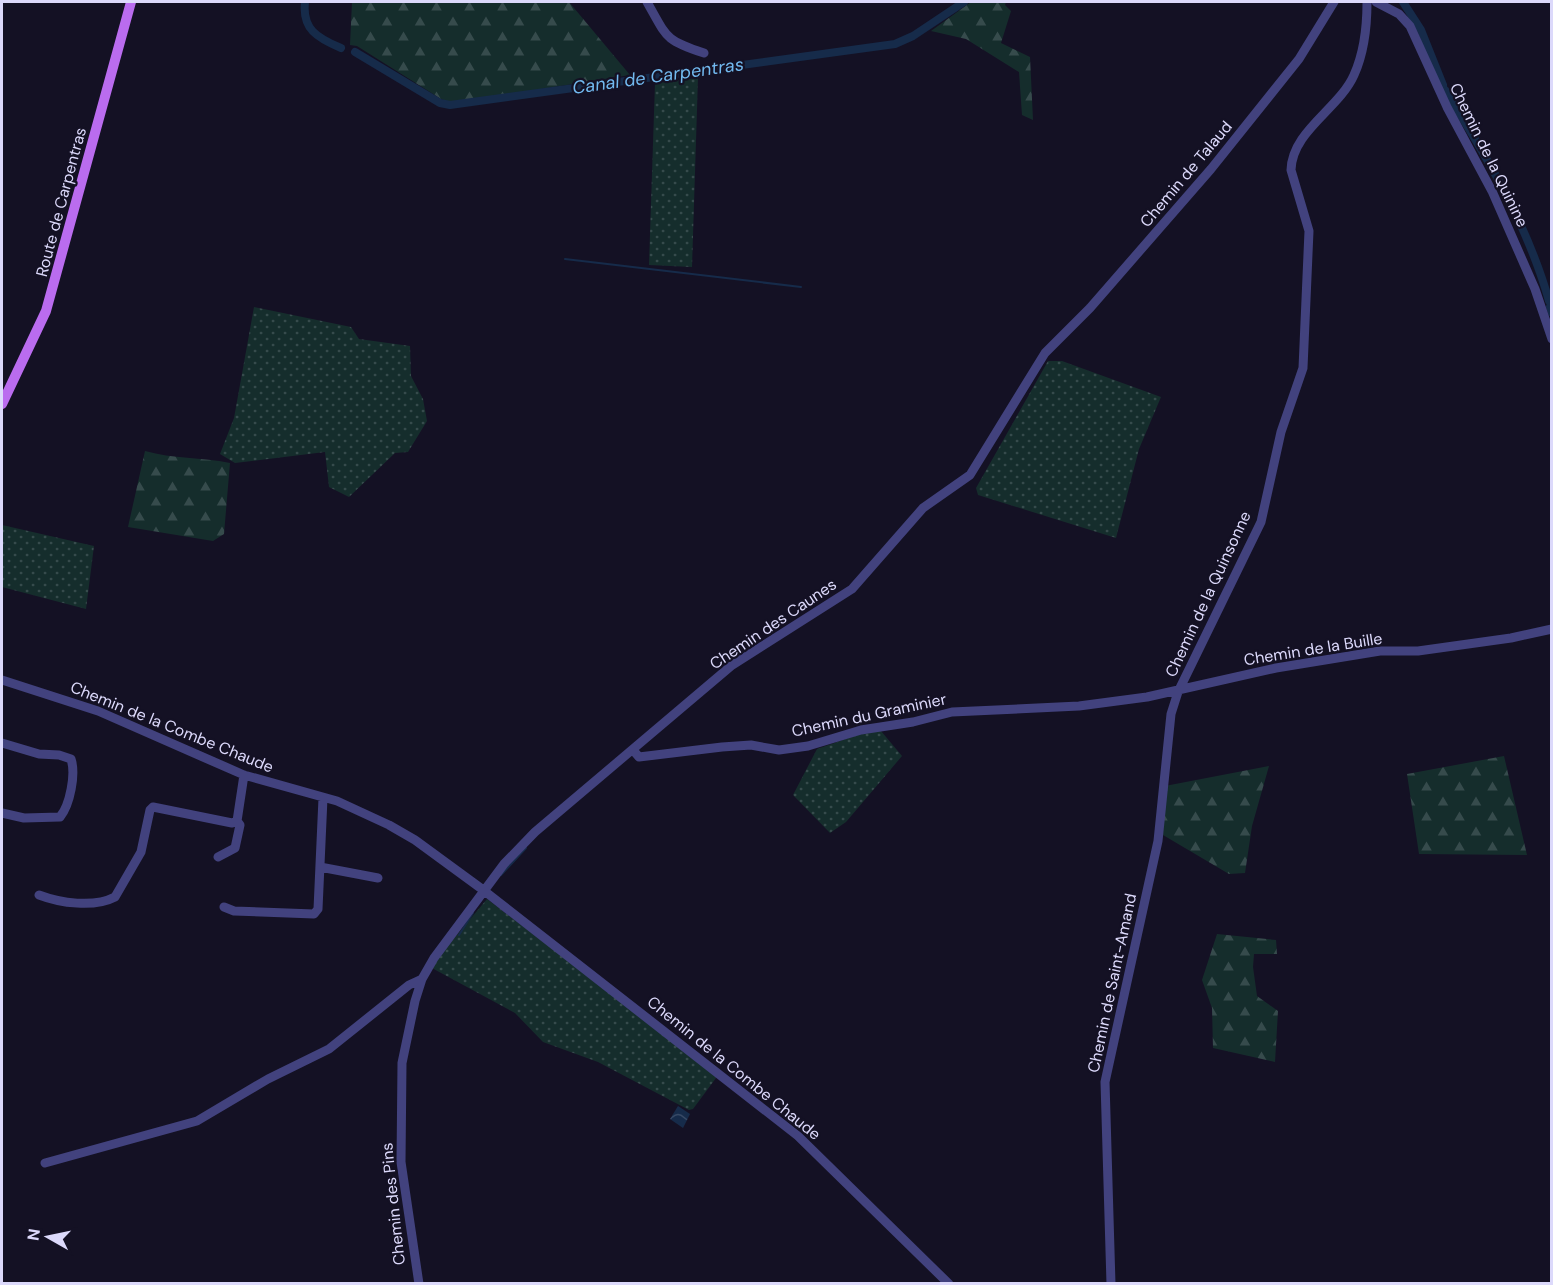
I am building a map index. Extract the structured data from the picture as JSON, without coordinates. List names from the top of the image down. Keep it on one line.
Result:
{"streets":{"main road":["Route de Carpentras"],"street":["Chemin de la Quinine","Chemin de Talaud","Chemin de la Quinsonne","Chemin des Caunes","Chemin de la Buille","Chemin du Graminier","Chemin de la Combe Chaude","Chemin de Saint-Amand","Chemin des Pins"]},"crossings":[["Chemin de Talaud","Chemin des Caunes"],["Chemin de la Quinsonne","Chemin de la Buille"],["Chemin de la Quinsonne","Chemin de Saint-Amand"],["Chemin des Caunes","Chemin du Graminier"],["Chemin des Caunes","Chemin de la Combe Chaude"],["Chemin des Caunes","Chemin des Pins"],["Chemin de la Buille","Chemin du Graminier"],["Chemin de la Buille","Chemin de Saint-Amand"],["Chemin de la Combe Chaude","Chemin des Pins"]],"water":["Canal de Carpentras"],"north":"left"}
